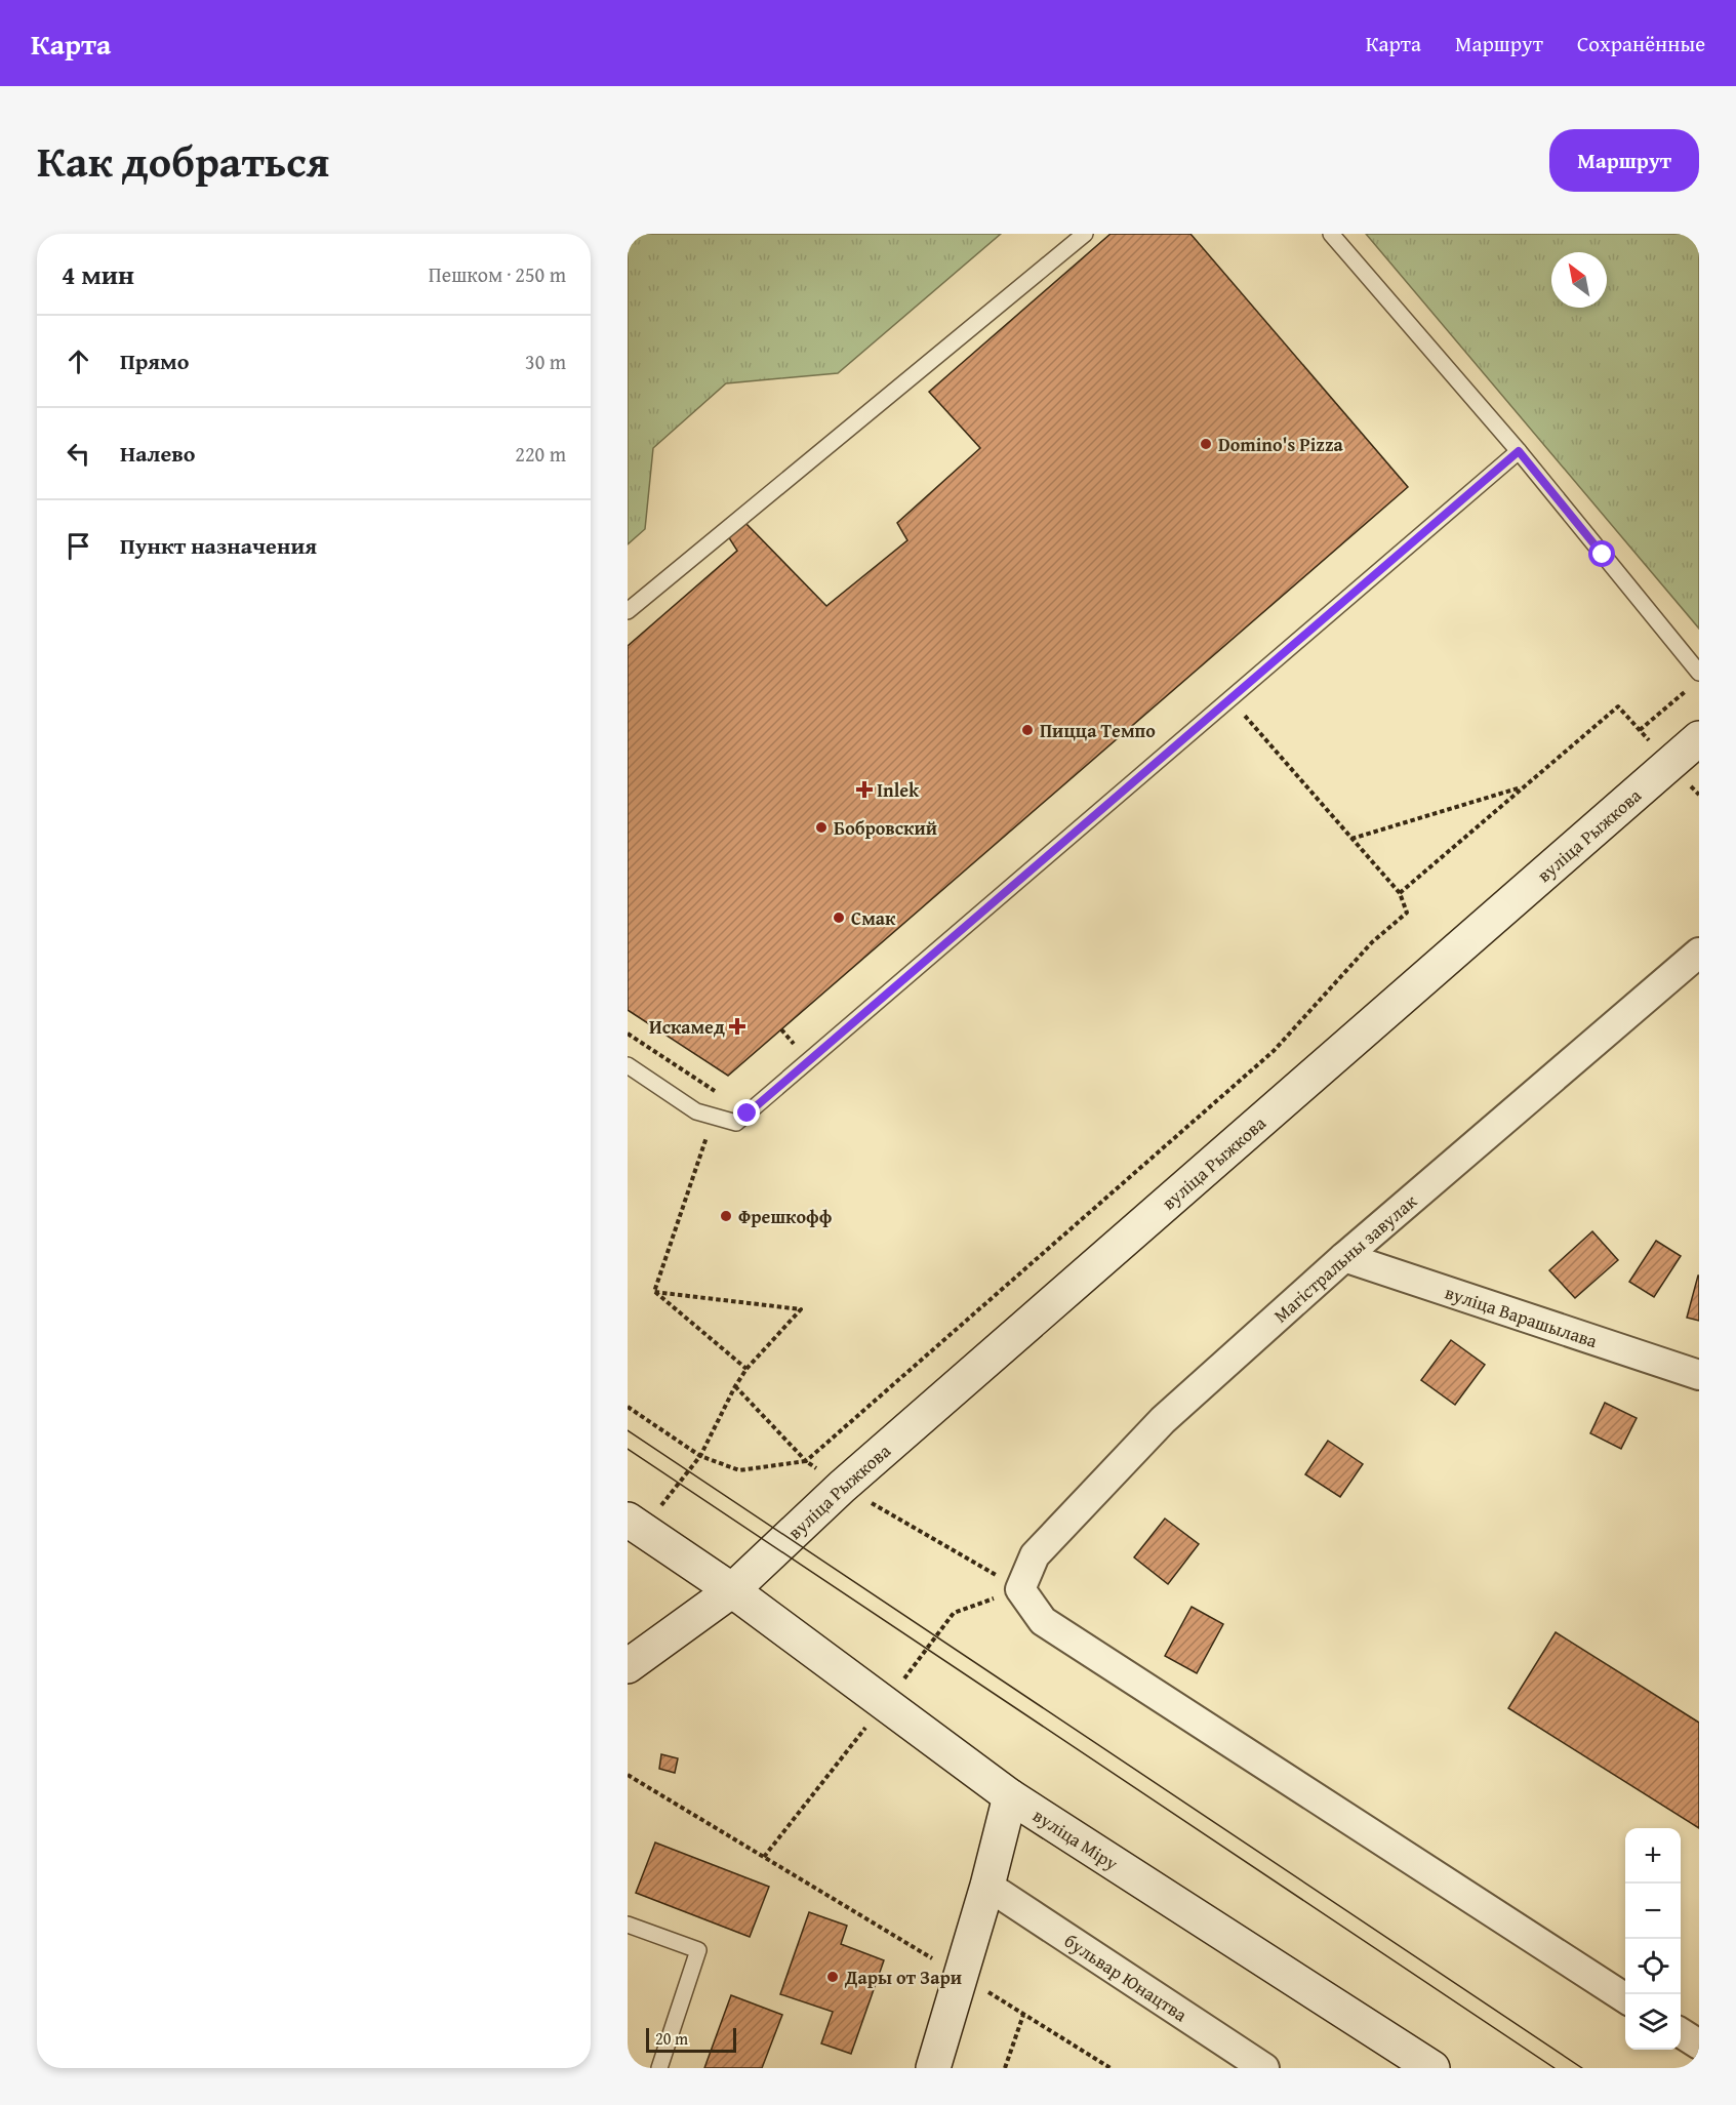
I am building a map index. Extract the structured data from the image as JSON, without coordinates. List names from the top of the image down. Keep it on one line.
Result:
{"streets":{"main road":["вуліца Рыжкова","вуліца Міру"],"street":["Магістральны завулак","вуліца Варашылава","бульвар Юнацтва"]},"crossings":[["вуліца Рыжкова","вуліца Міру"],["Магістральны завулак","вуліца Варашылава"]],"places":{"other":["Domino's Pizza","Пицца Темпо","Бобровский","Смак","Фрешкофф","Дары от Зари"],"health":["Inlek","Искамед"]},"scale_bar":"20 m","north":"top left","page":{"header":"Карта","nav":["Карта","Маршрут","Сохранённые"],"title":"Как добраться","buttons":"Маршрут","heading":["4 мин","Пешком · 250 m"],"list":[["Прямо","30 m"],["Налево","220 m"],"Пункт назначения"],"map_buttons":["+","−"],"scale":"20 m"}}
